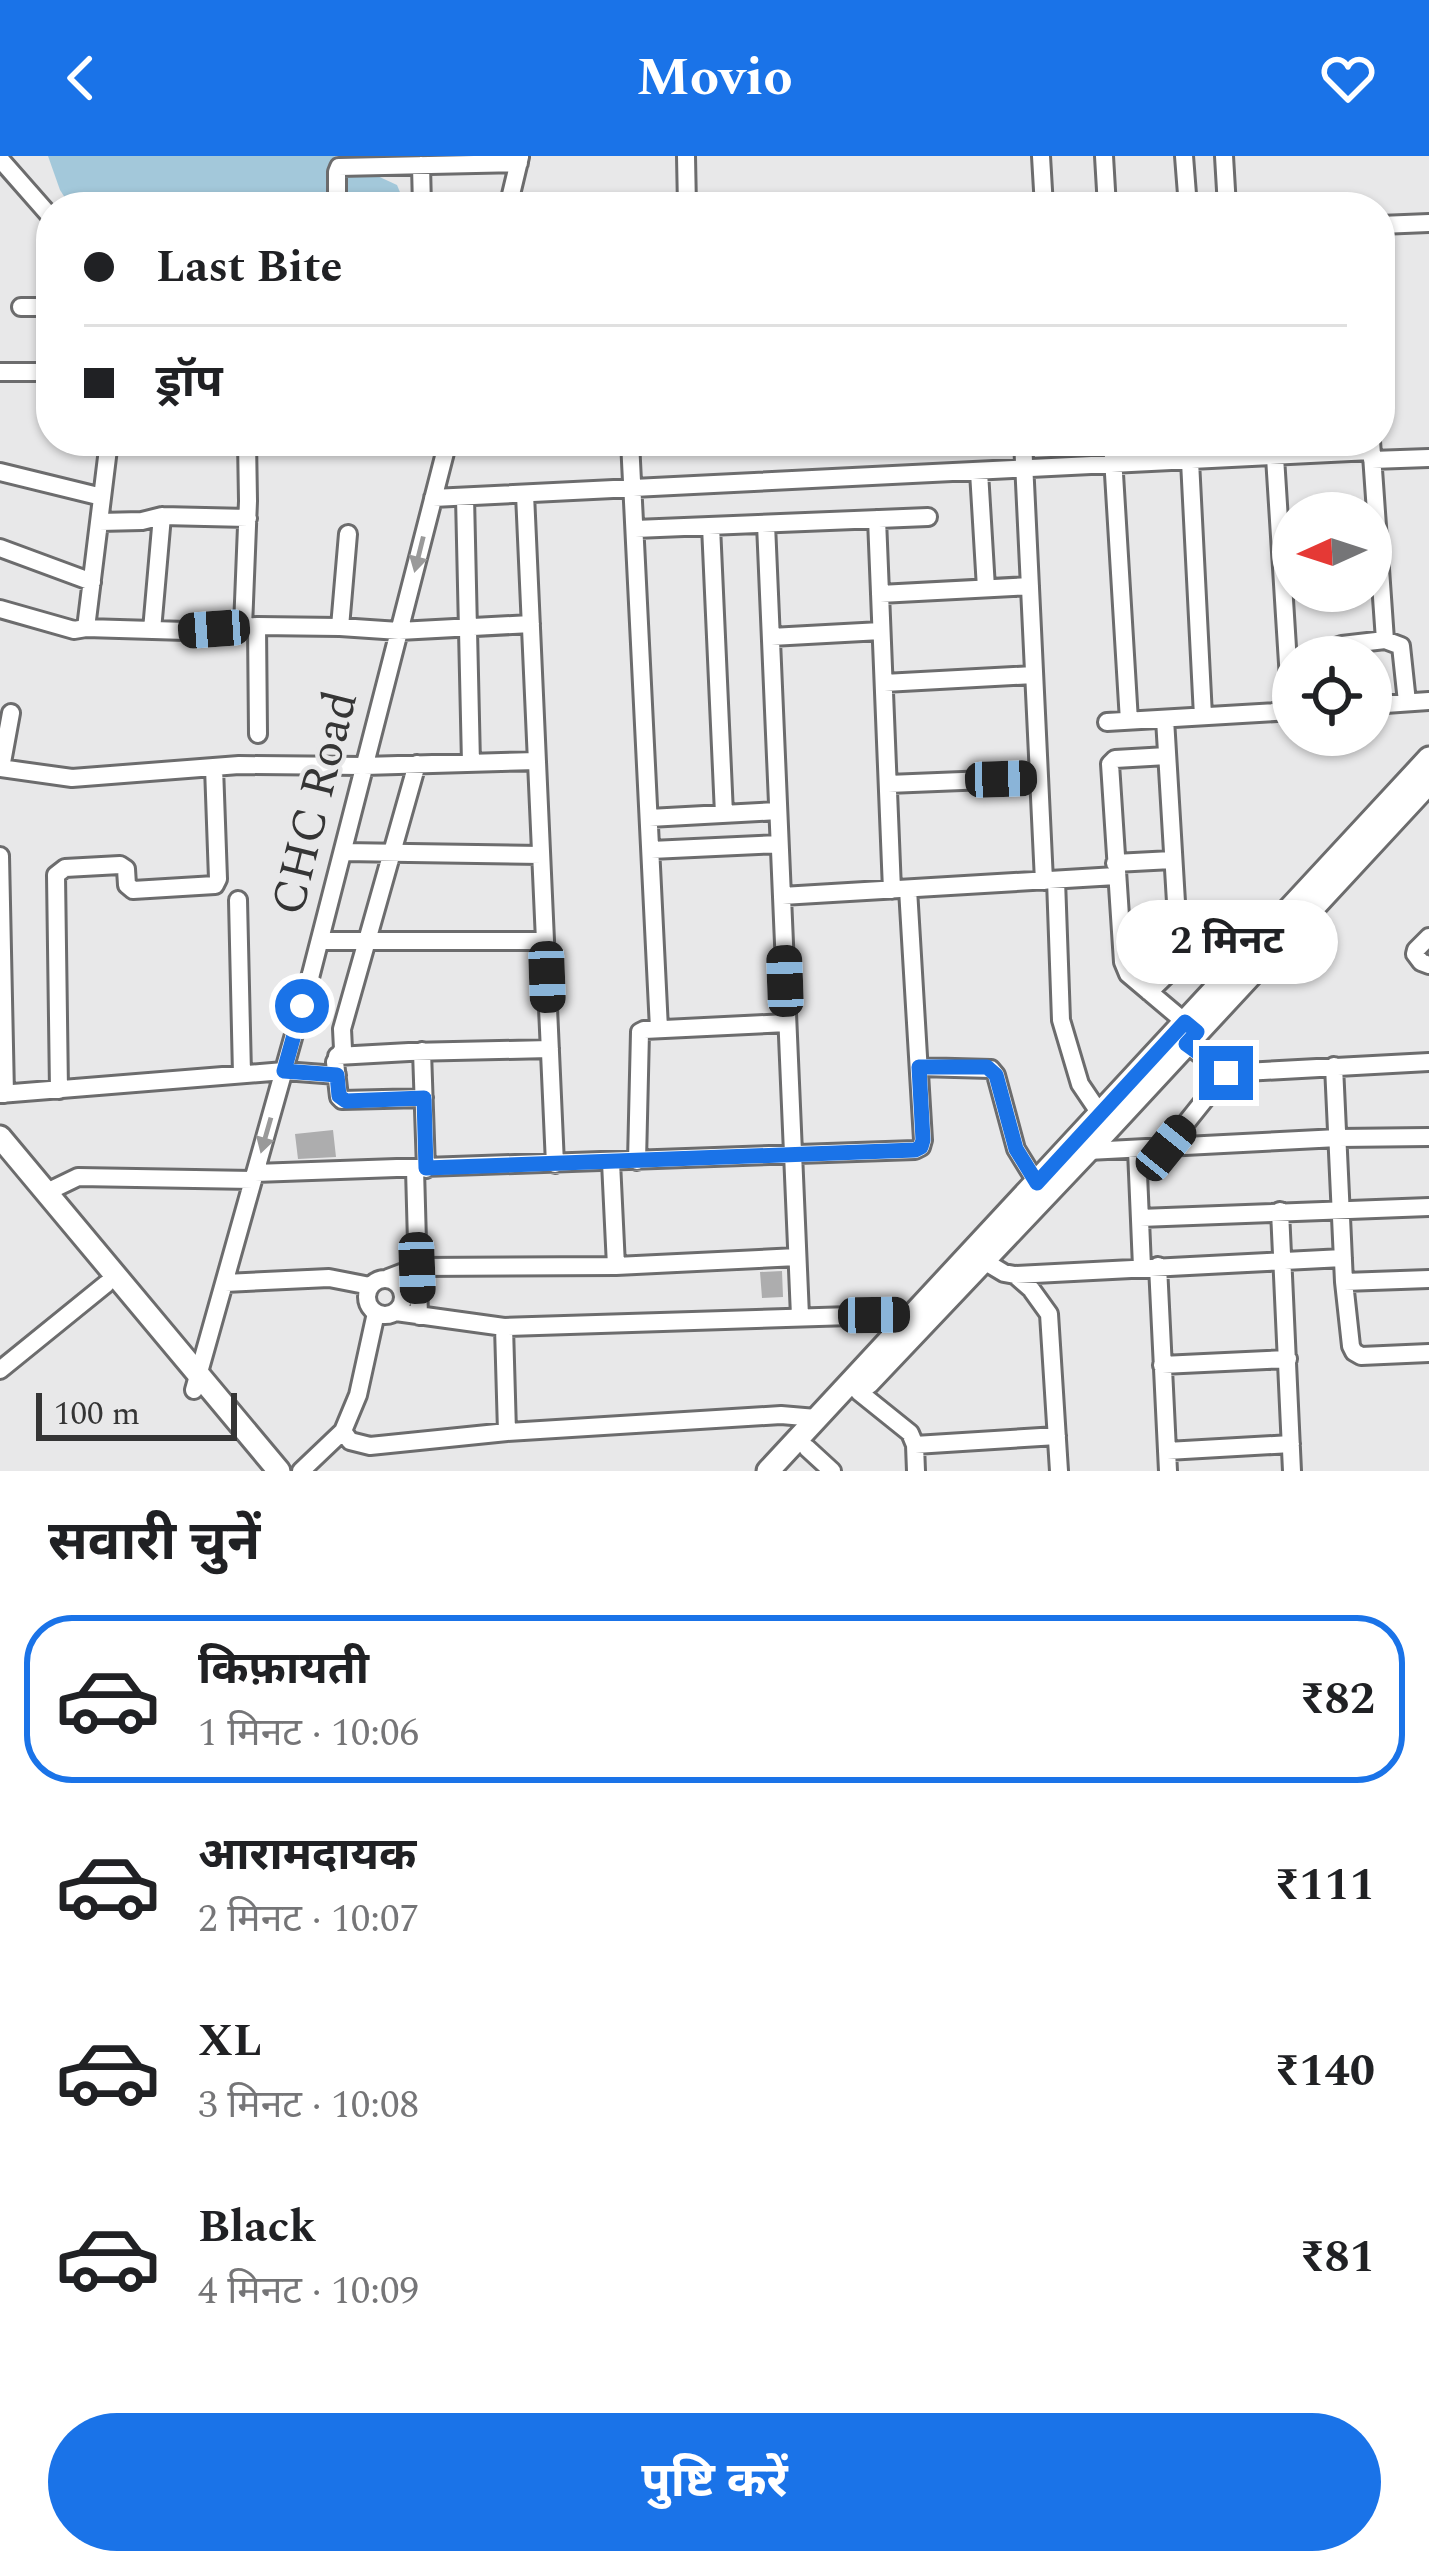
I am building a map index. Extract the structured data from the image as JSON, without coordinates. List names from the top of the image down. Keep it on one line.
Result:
{"streets":{"street":["CHC Road"]},"scale_bar":"100 m","north":"left","page":{"header":"Movio","banner":["Last Bite","ड्रॉप"],"bubble":"2 मिनट","scale":"100 m","heading":"सवारी चुनें","list":[{"name":"किफ़ायती","note":"1 मिनट · 10:06","value":"₹82"},{"name":"आरामदायक","note":"2 मिनट · 10:07","value":"₹111"},{"name":"XL","note":"3 मिनट · 10:08","value":"₹140"},{"name":"Black","note":"4 मिनट · 10:09","value":"₹81"}],"buttons":"पुष्टि करें"}}
